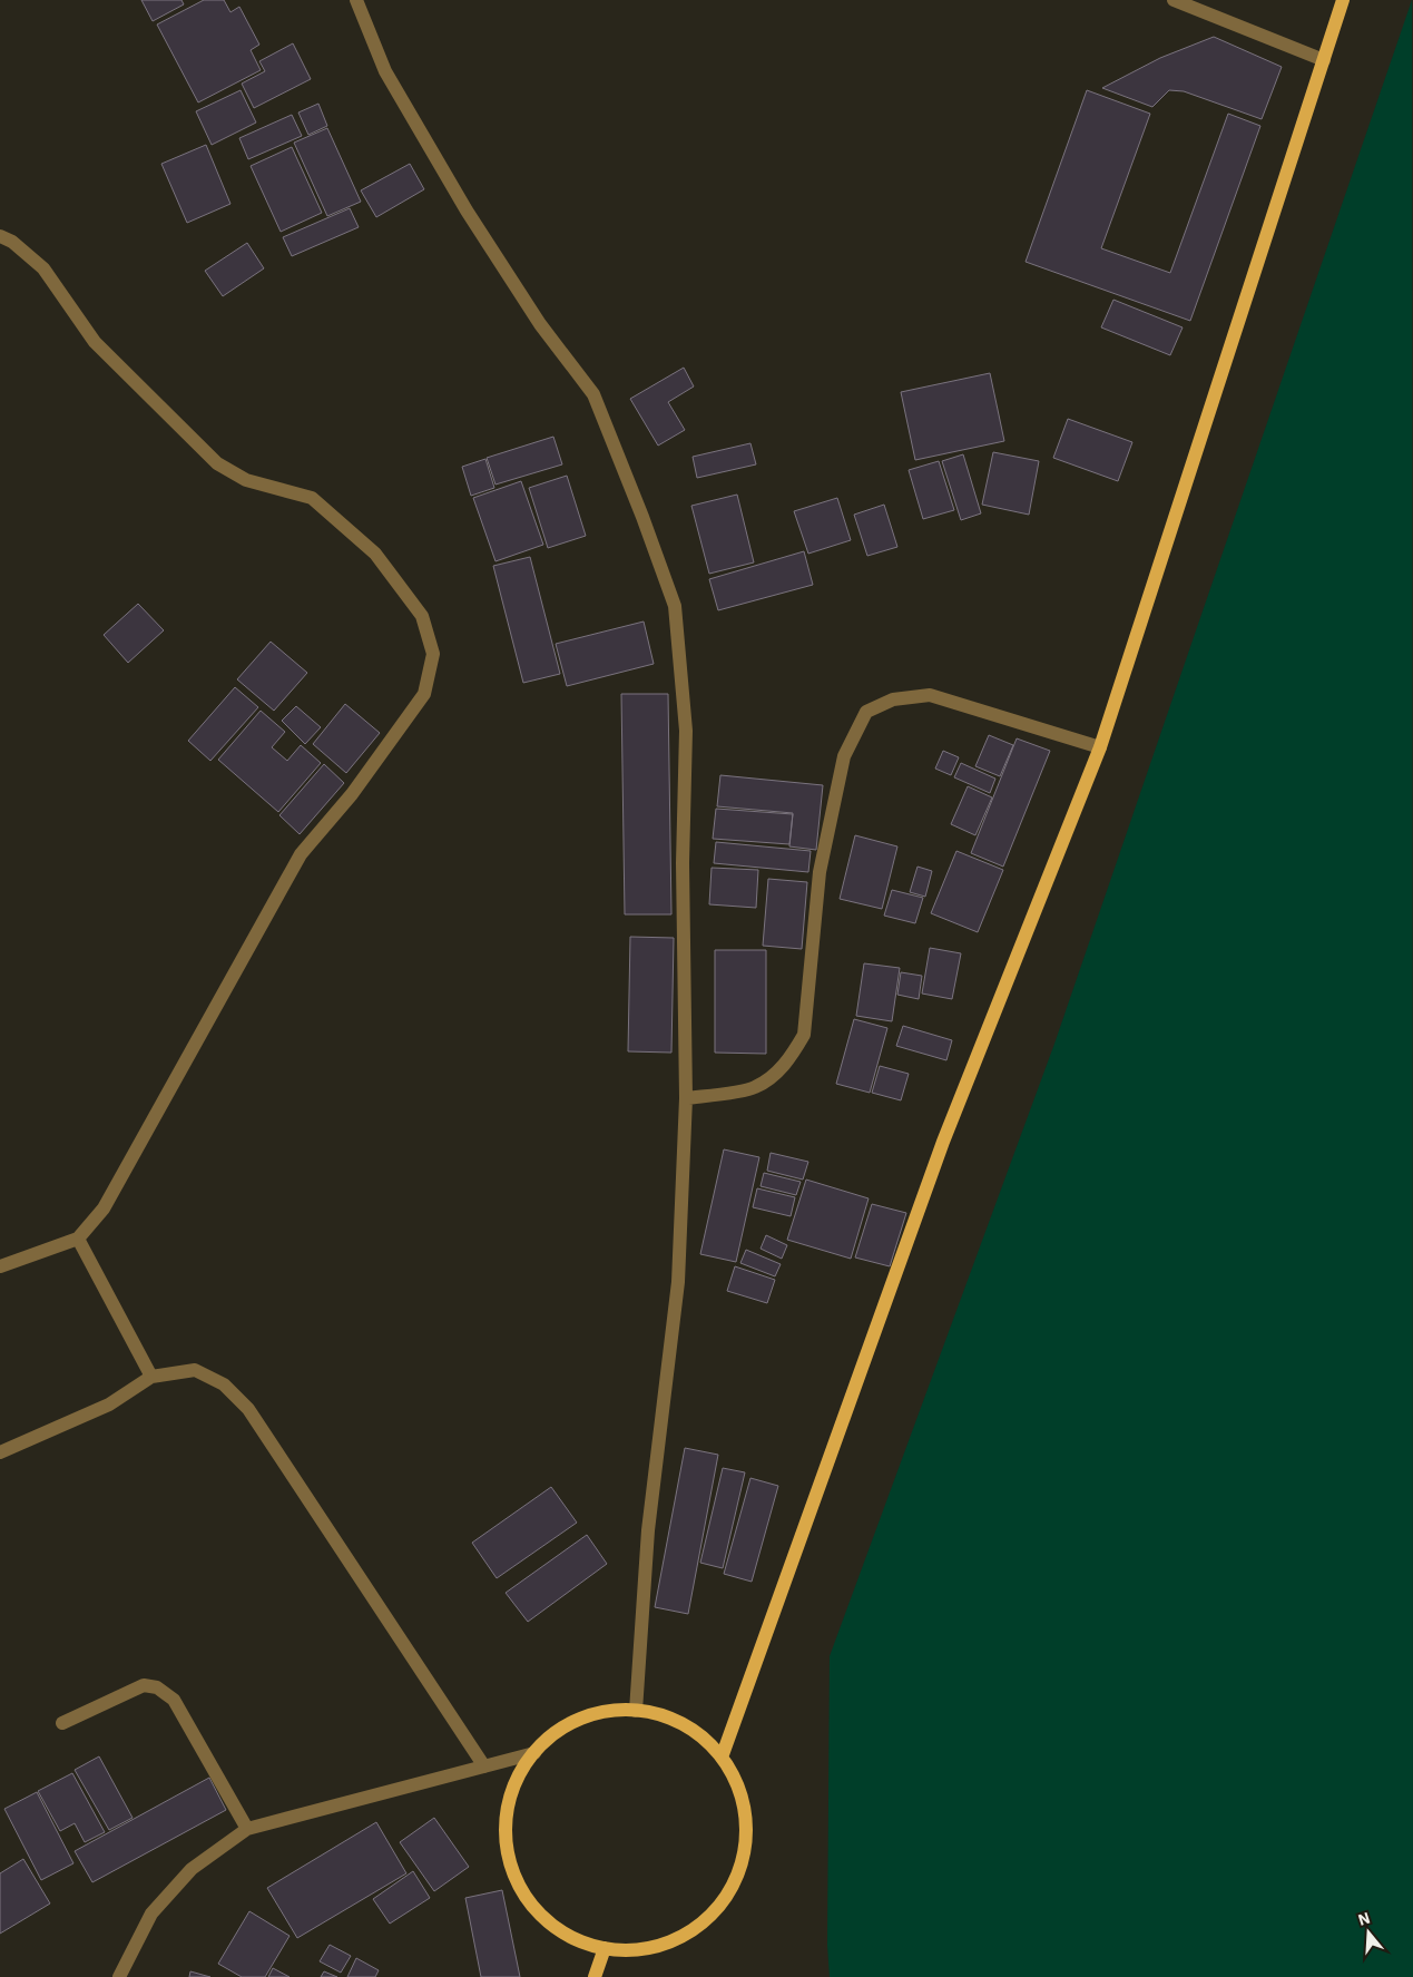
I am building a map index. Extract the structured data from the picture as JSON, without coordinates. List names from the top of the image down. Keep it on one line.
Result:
{"north":"top"}
